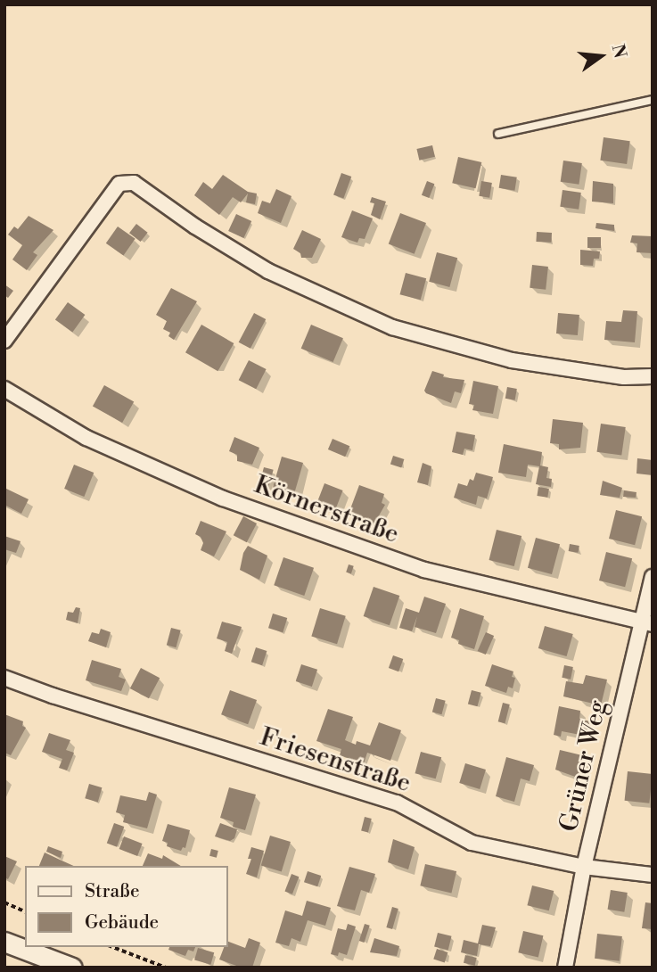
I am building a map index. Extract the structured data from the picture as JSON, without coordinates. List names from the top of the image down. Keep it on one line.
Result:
{"streets":{"street":["Körnerstraße","Friesenstraße","Grüner Weg"]},"crossings":[["Körnerstraße","Grüner Weg"],["Friesenstraße","Grüner Weg"]],"legend":["Straße","Gebäude"],"north":"right"}
